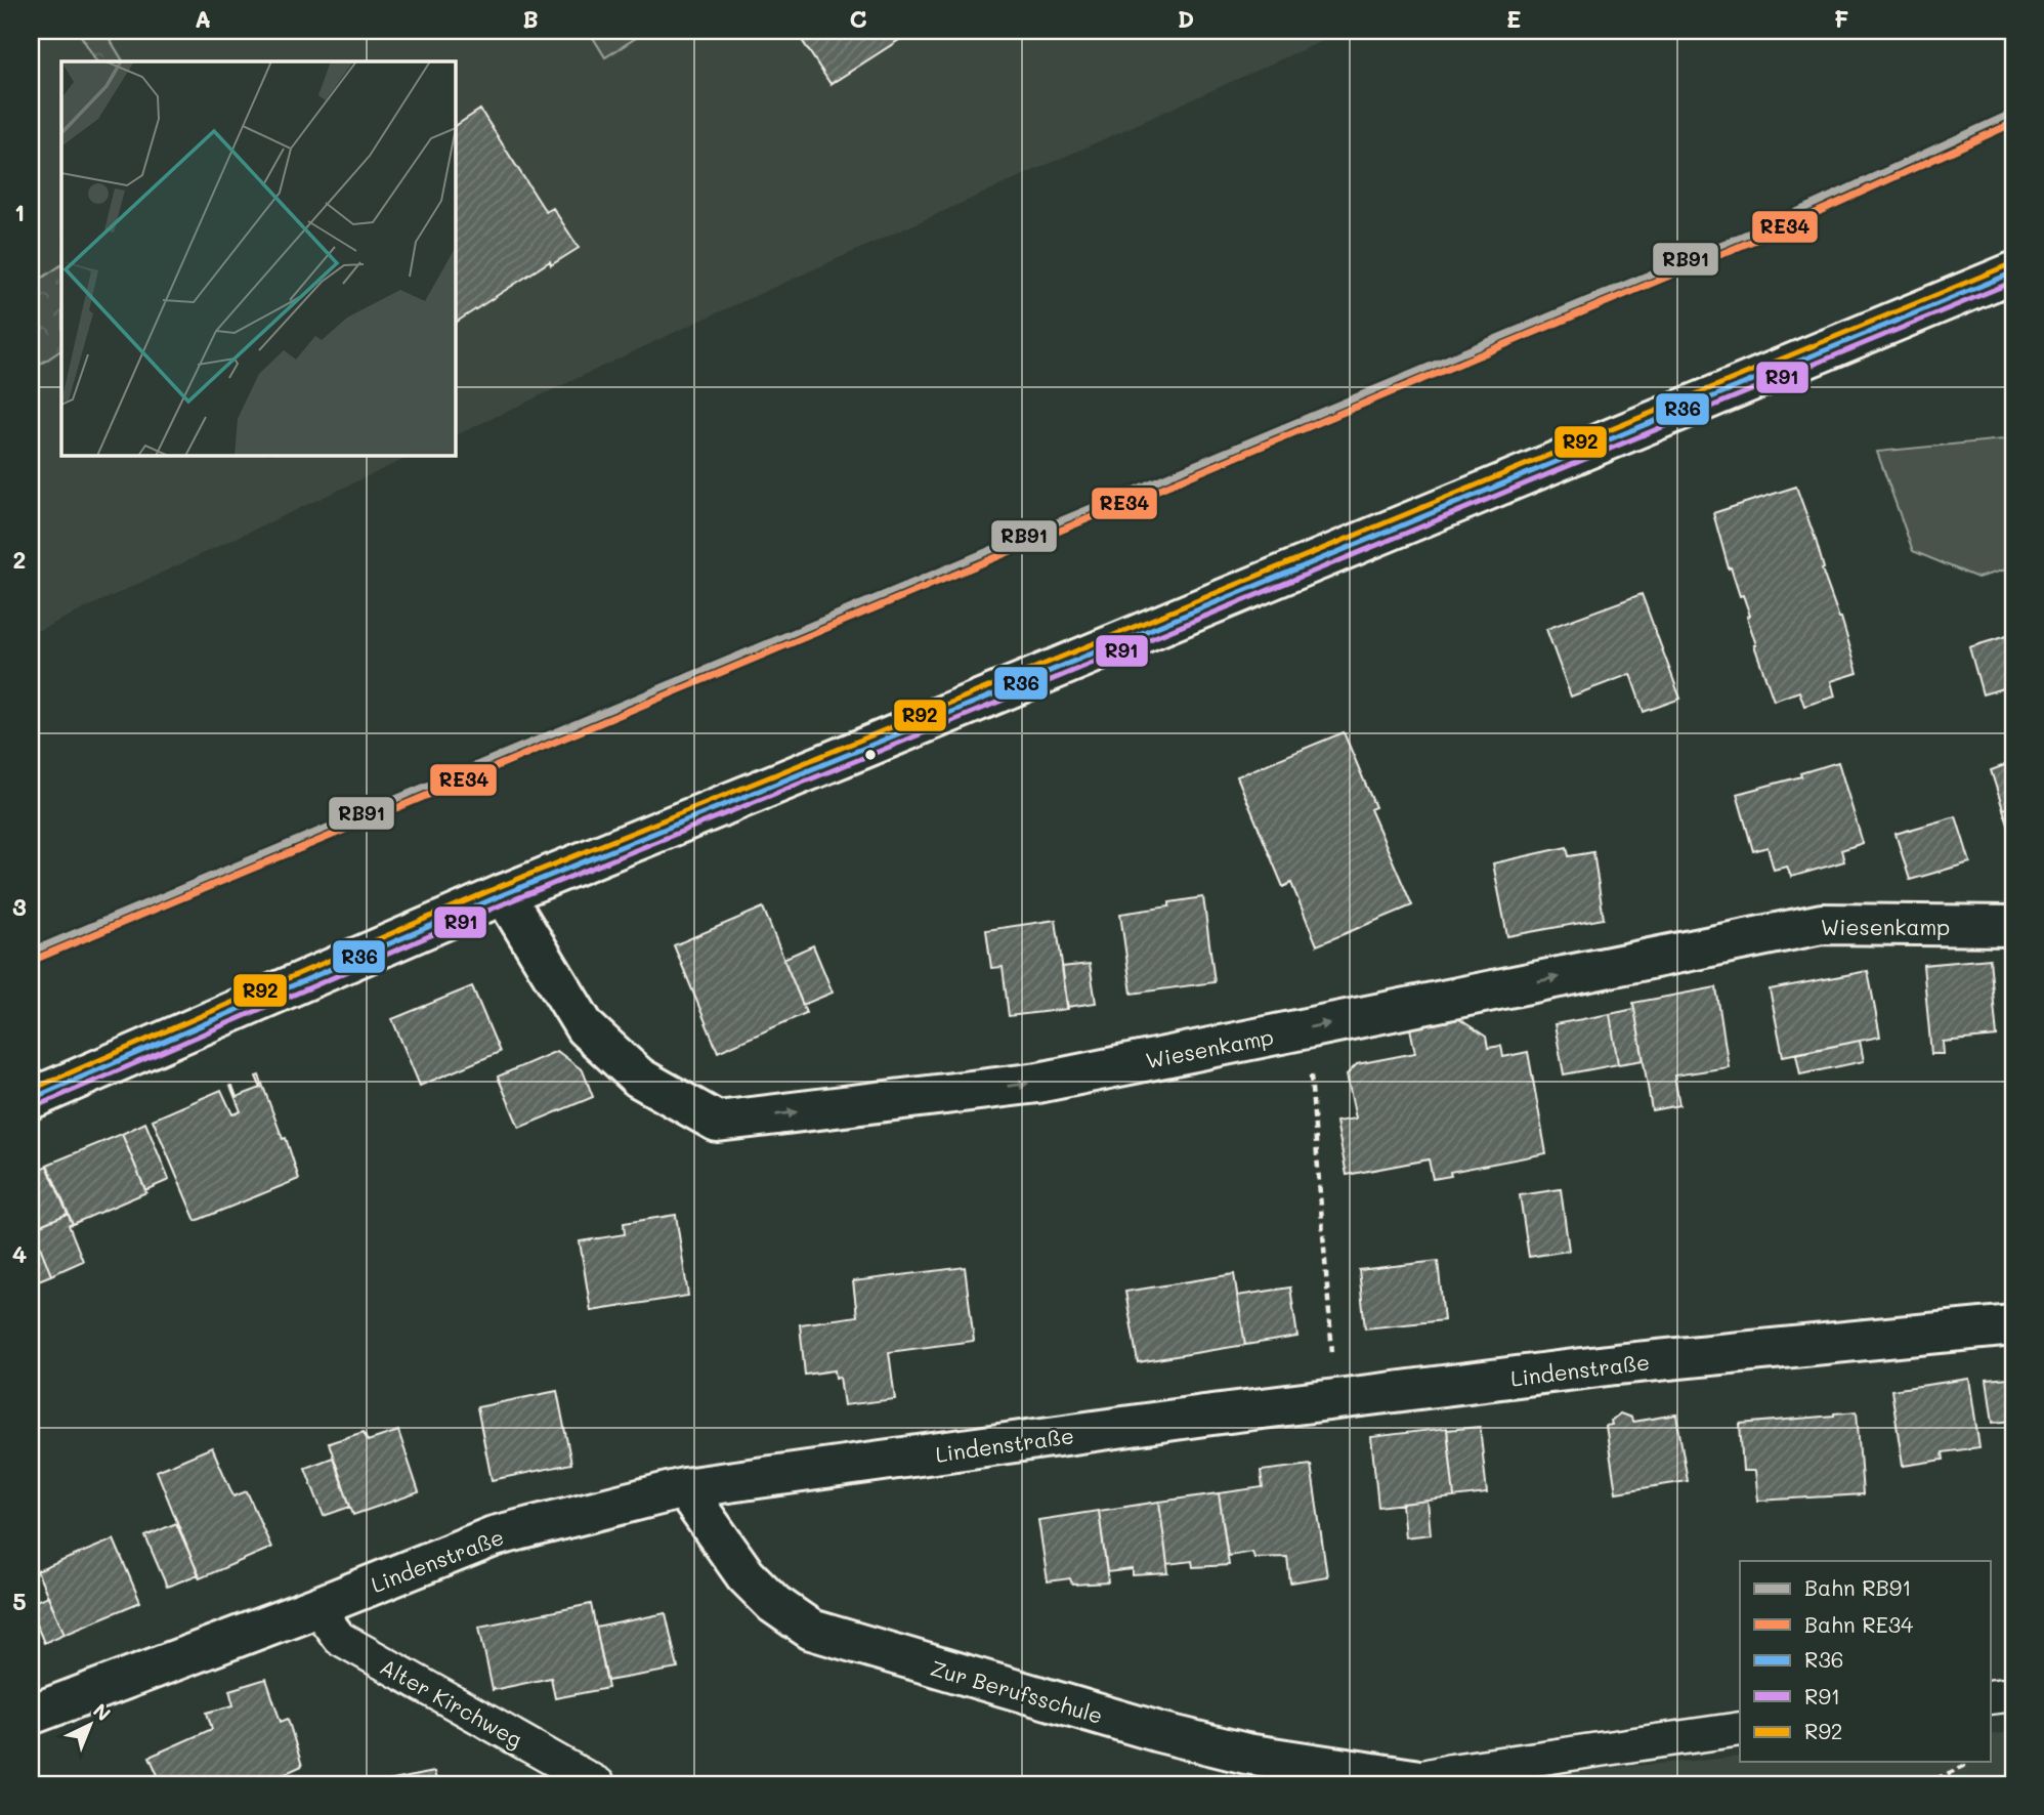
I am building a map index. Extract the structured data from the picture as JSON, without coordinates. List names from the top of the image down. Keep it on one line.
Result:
{"streets":{"street":["Wiesenkamp","Lindenstraße","Zur Berufsschule"],"lane":["Alter Kirchweg"]},"crossings":[["Lindenstraße","Zur Berufsschule"],["Lindenstraße","Alter Kirchweg"]],"one_way":["Wiesenkamp"],"lines":["rail line RB91","rail line RE34","transit line R92","transit line R36","transit line R91"],"legend":["Bahn RB91","Bahn RE34","R36","R91","R92"],"north":"top right","grid":{"columns":["A","B","C","D","E","F"],"rows":["1","2","3","4","5"]}}
